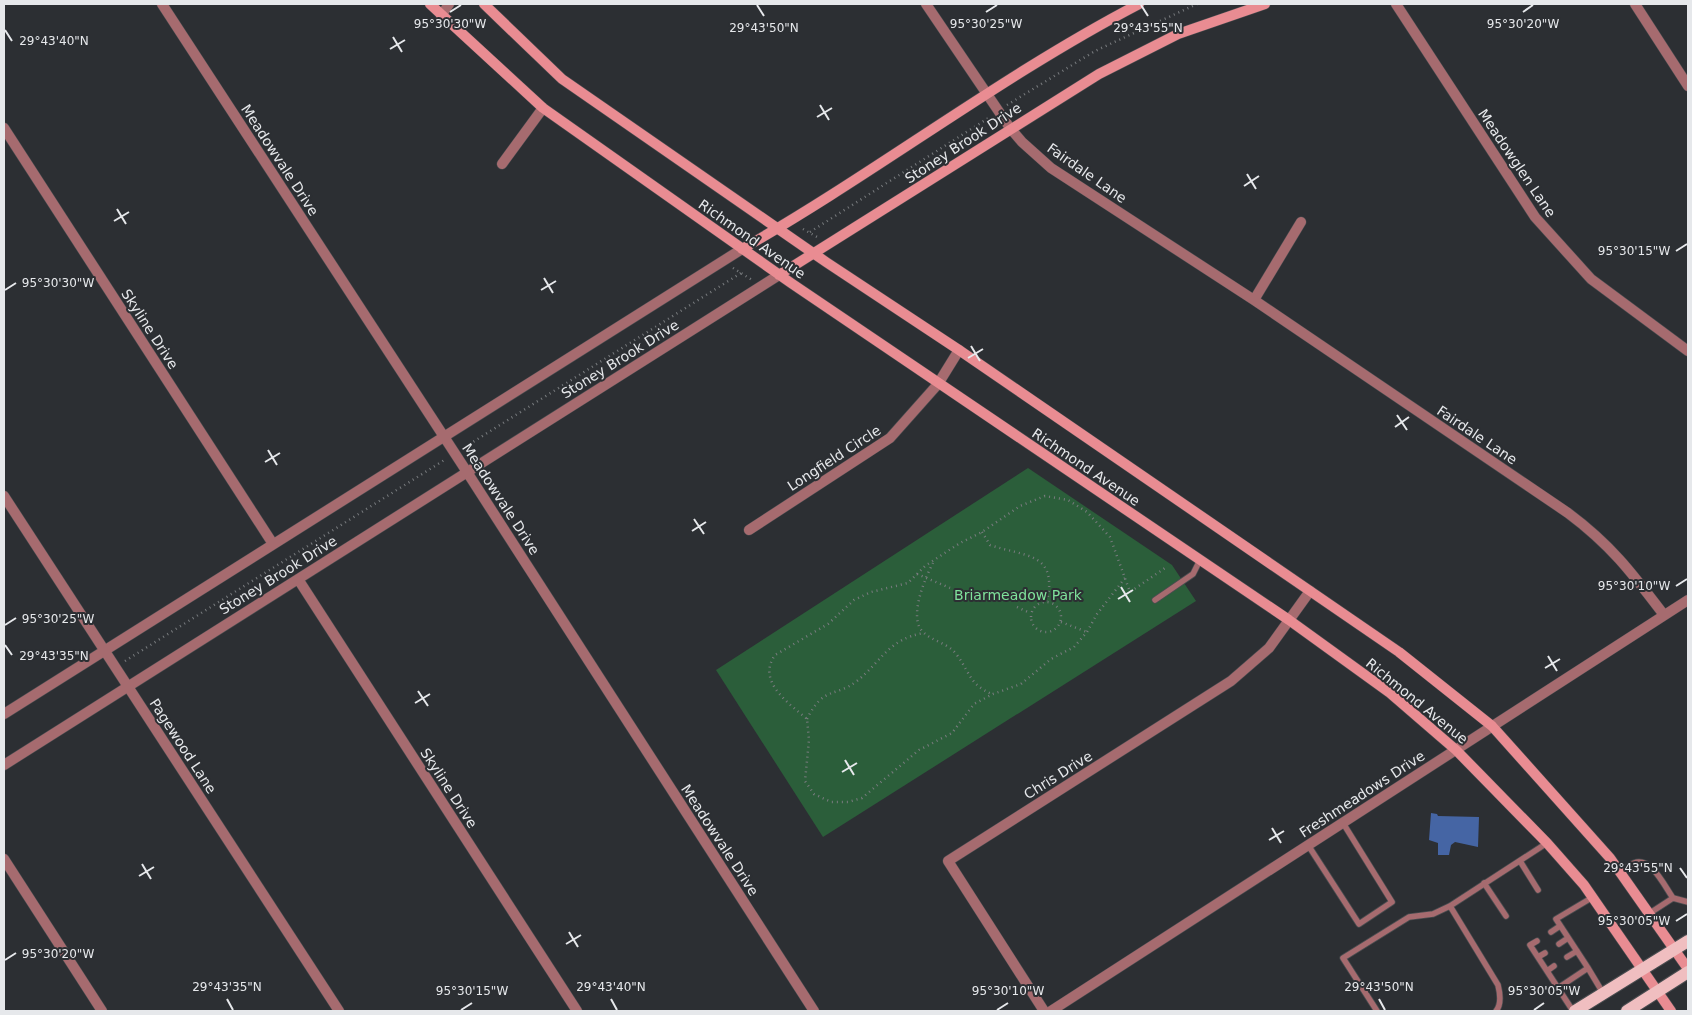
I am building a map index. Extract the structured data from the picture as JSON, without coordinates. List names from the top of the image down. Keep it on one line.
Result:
{"streets":{"main road":["Stoney Brook Drive","Richmond Avenue"],"street":["Meadowvale Drive","Meadowglen Lane","Fairdale Lane","Skyline Drive","Longfield Circle","Pagewood Lane","Chris Drive","Freshmeadows Drive"]},"crossings":[["Stoney Brook Drive","Meadowvale Drive"],["Stoney Brook Drive","Fairdale Lane"],["Stoney Brook Drive","Richmond Avenue"],["Stoney Brook Drive","Skyline Drive"],["Stoney Brook Drive","Pagewood Lane"],["Fairdale Lane","Freshmeadows Drive"],["Richmond Avenue","Longfield Circle"],["Richmond Avenue","Chris Drive"],["Richmond Avenue","Freshmeadows Drive"]],"parks":["Briarmeadow Park"],"coordinates":["95°30'30\"W","95°30'25\"W","95°30'20\"W","29°43'50\"N","29°43'55\"N","29°43'40\"N","95°30'15\"W","95°30'10\"W","29°43'35\"N","95°30'05\"W"]}
